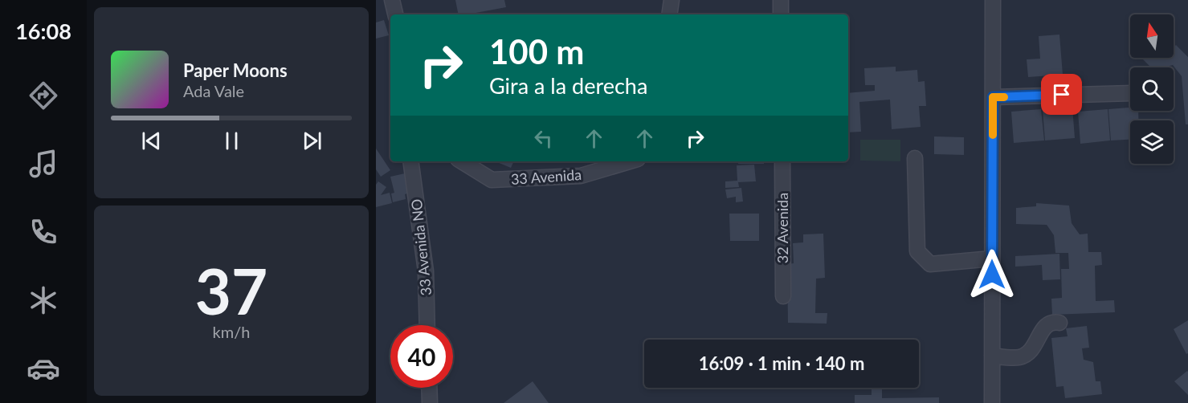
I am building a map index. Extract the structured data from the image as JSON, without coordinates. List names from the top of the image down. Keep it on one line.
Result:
{"streets":{"street":["33 Avenida","32 Avenida","33 Avenida NO"]},"north":"top","page":{"tabs":"16:08","turn":["100 m","Gira a la derecha"],"song":["Paper Moons","Ada Vale"],"tile":["37","km/h"],"limit":"40","trip":"16:09 · 1 min · 140 m"}}
